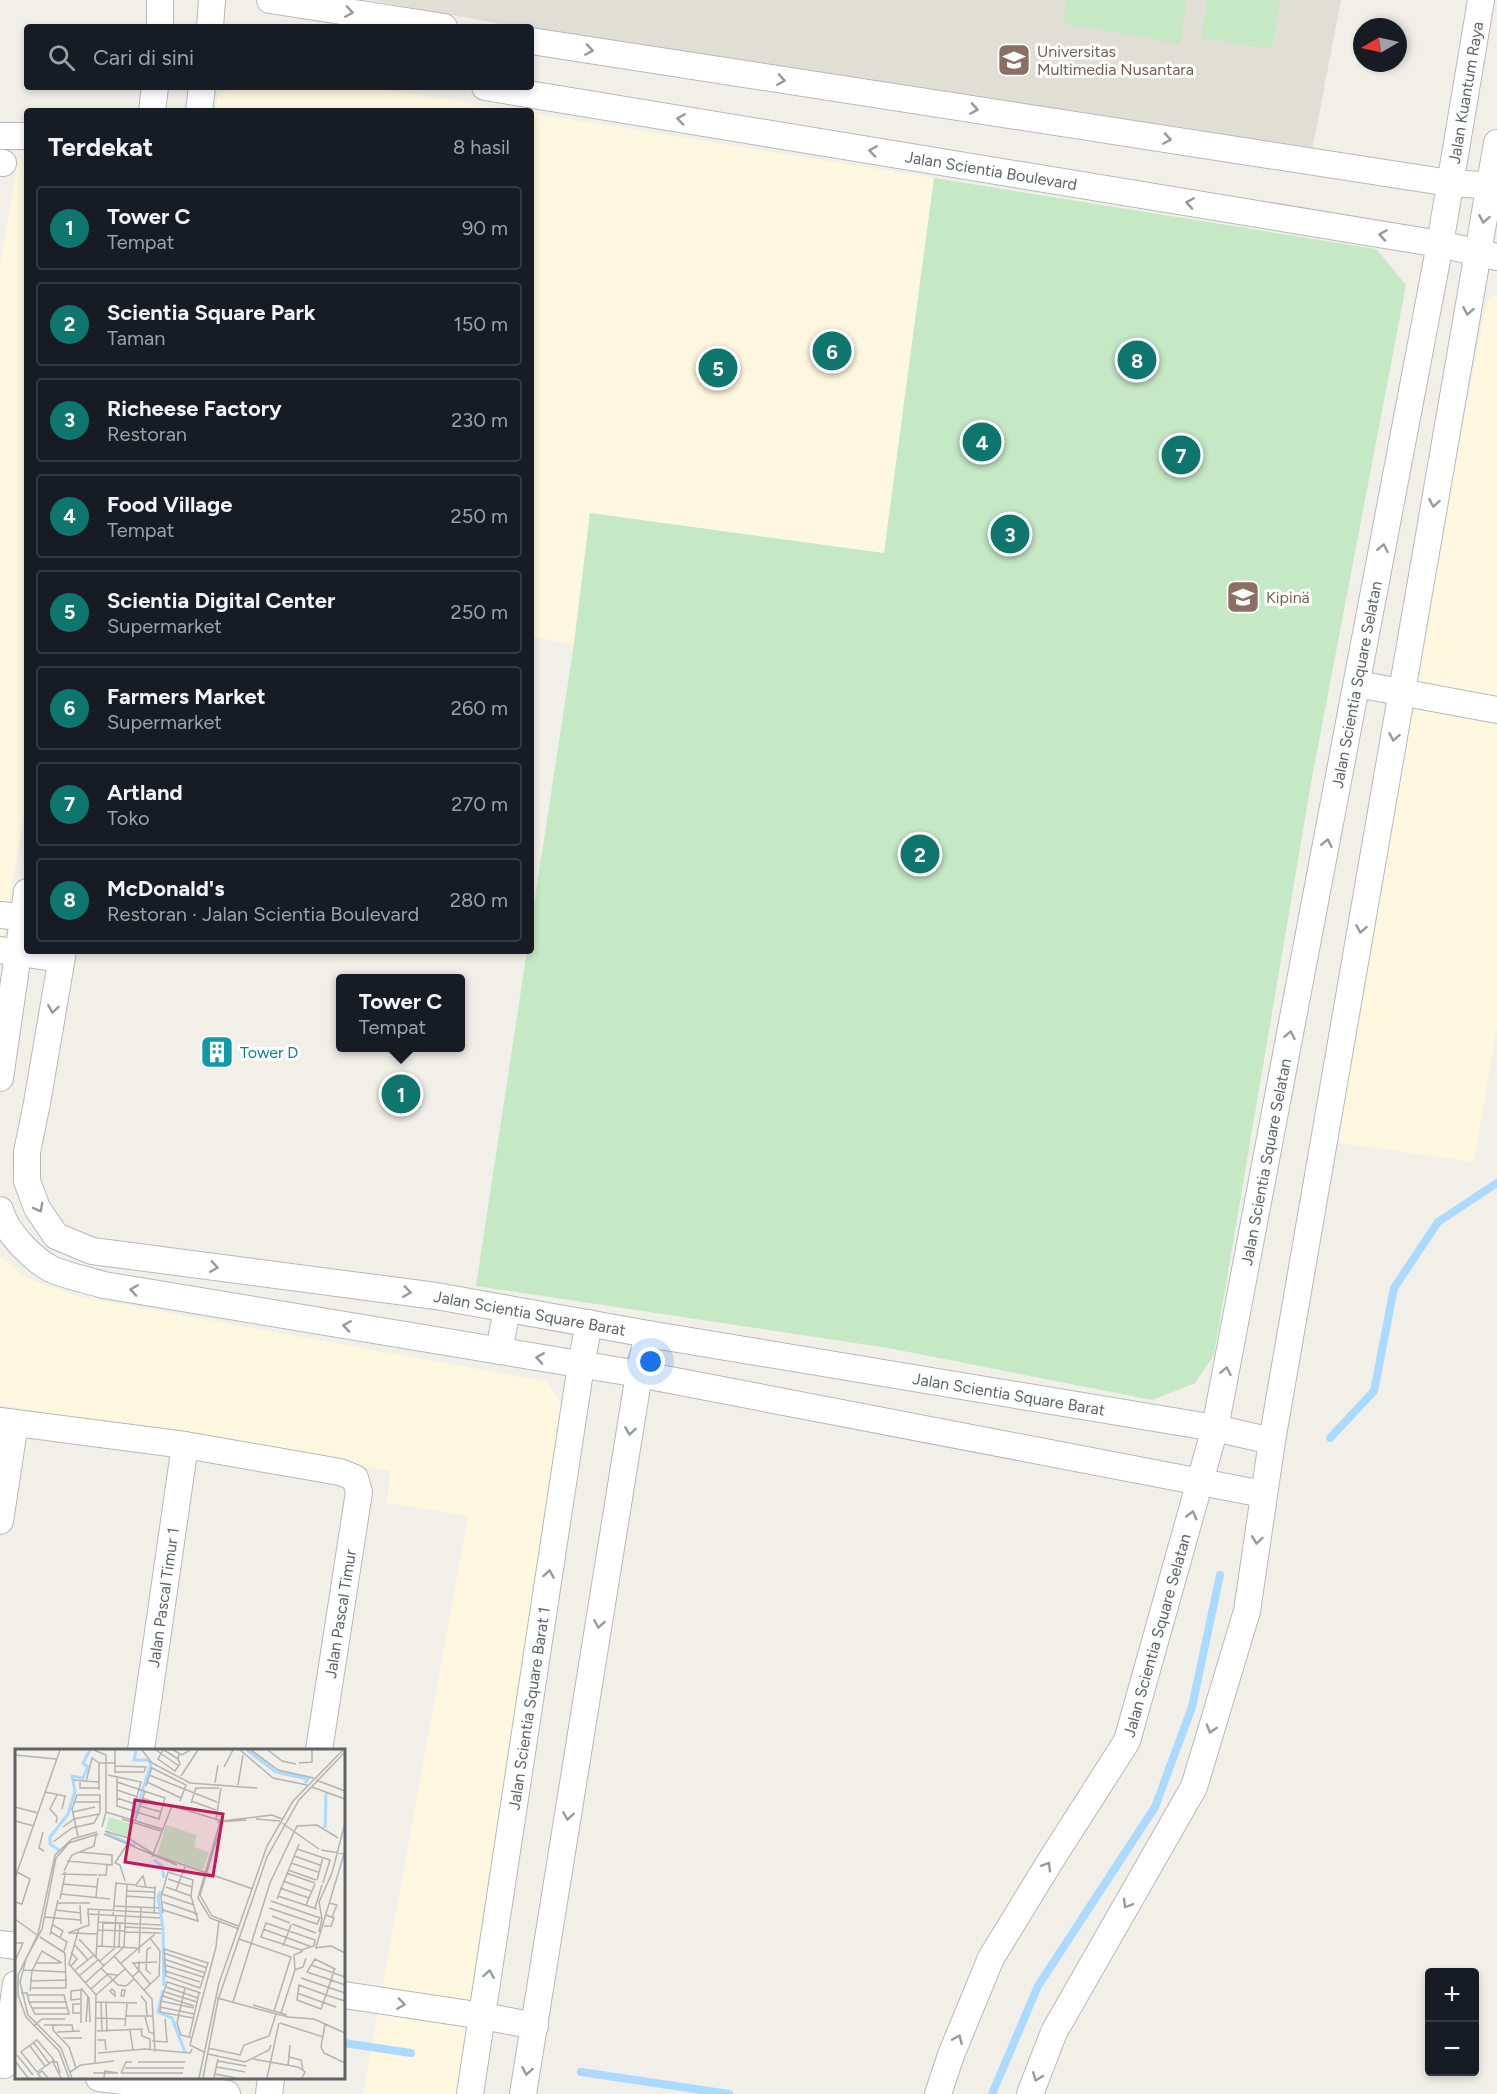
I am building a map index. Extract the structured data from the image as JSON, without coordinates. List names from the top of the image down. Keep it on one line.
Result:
{"streets":{"street":["Jalan Kuantum Raya","Jalan Scientia Boulevard","Jalan Scientia Square Selatan","Jalan Scientia Square Barat","Jalan Pascal Timur 1","Jalan Pascal Timur","Jalan Scientia Square Barat 1"]},"crossings":[["Jalan Kuantum Raya","Jalan Scientia Square Selatan"],["Jalan Scientia Boulevard","Jalan Scientia Square Selatan"],["Jalan Scientia Square Selatan","Jalan Scientia Square Barat"],["Jalan Scientia Square Barat","Jalan Scientia Square Barat 1"],["Jalan Pascal Timur 1","Jalan Pascal Timur"]],"places":{"school or university":["Universitas Multimedia Nusantara","Kipinä"],"building":["Tower D"]},"north":"left","page":{"search":"Cari di sini","heading":["Terdekat","8 hasil"],"list":[{"mark":"1","name":"Tower C","note":"Tempat","value":"90 m"},{"mark":"2","name":"Scientia Square Park","note":"Taman","value":"150 m"},{"mark":"3","name":"Richeese Factory","note":"Restoran","value":"230 m"},{"mark":"4","name":"Food Village","note":"Tempat","value":"250 m"},{"mark":"5","name":"Scientia Digital Center","note":"Supermarket","value":"250 m"},{"mark":"6","name":"Farmers Market","note":"Supermarket","value":"260 m"},{"mark":"7","name":"Artland","note":"Toko","value":"270 m"},{"mark":"8","name":"McDonald's","note":"Restoran · Jalan Scientia Boulevard","value":"280 m"}],"pins":["6","8","5","4","7","3","2","1"],"popup":["Tower C","Tempat"],"map_buttons":["+","−"]}}
